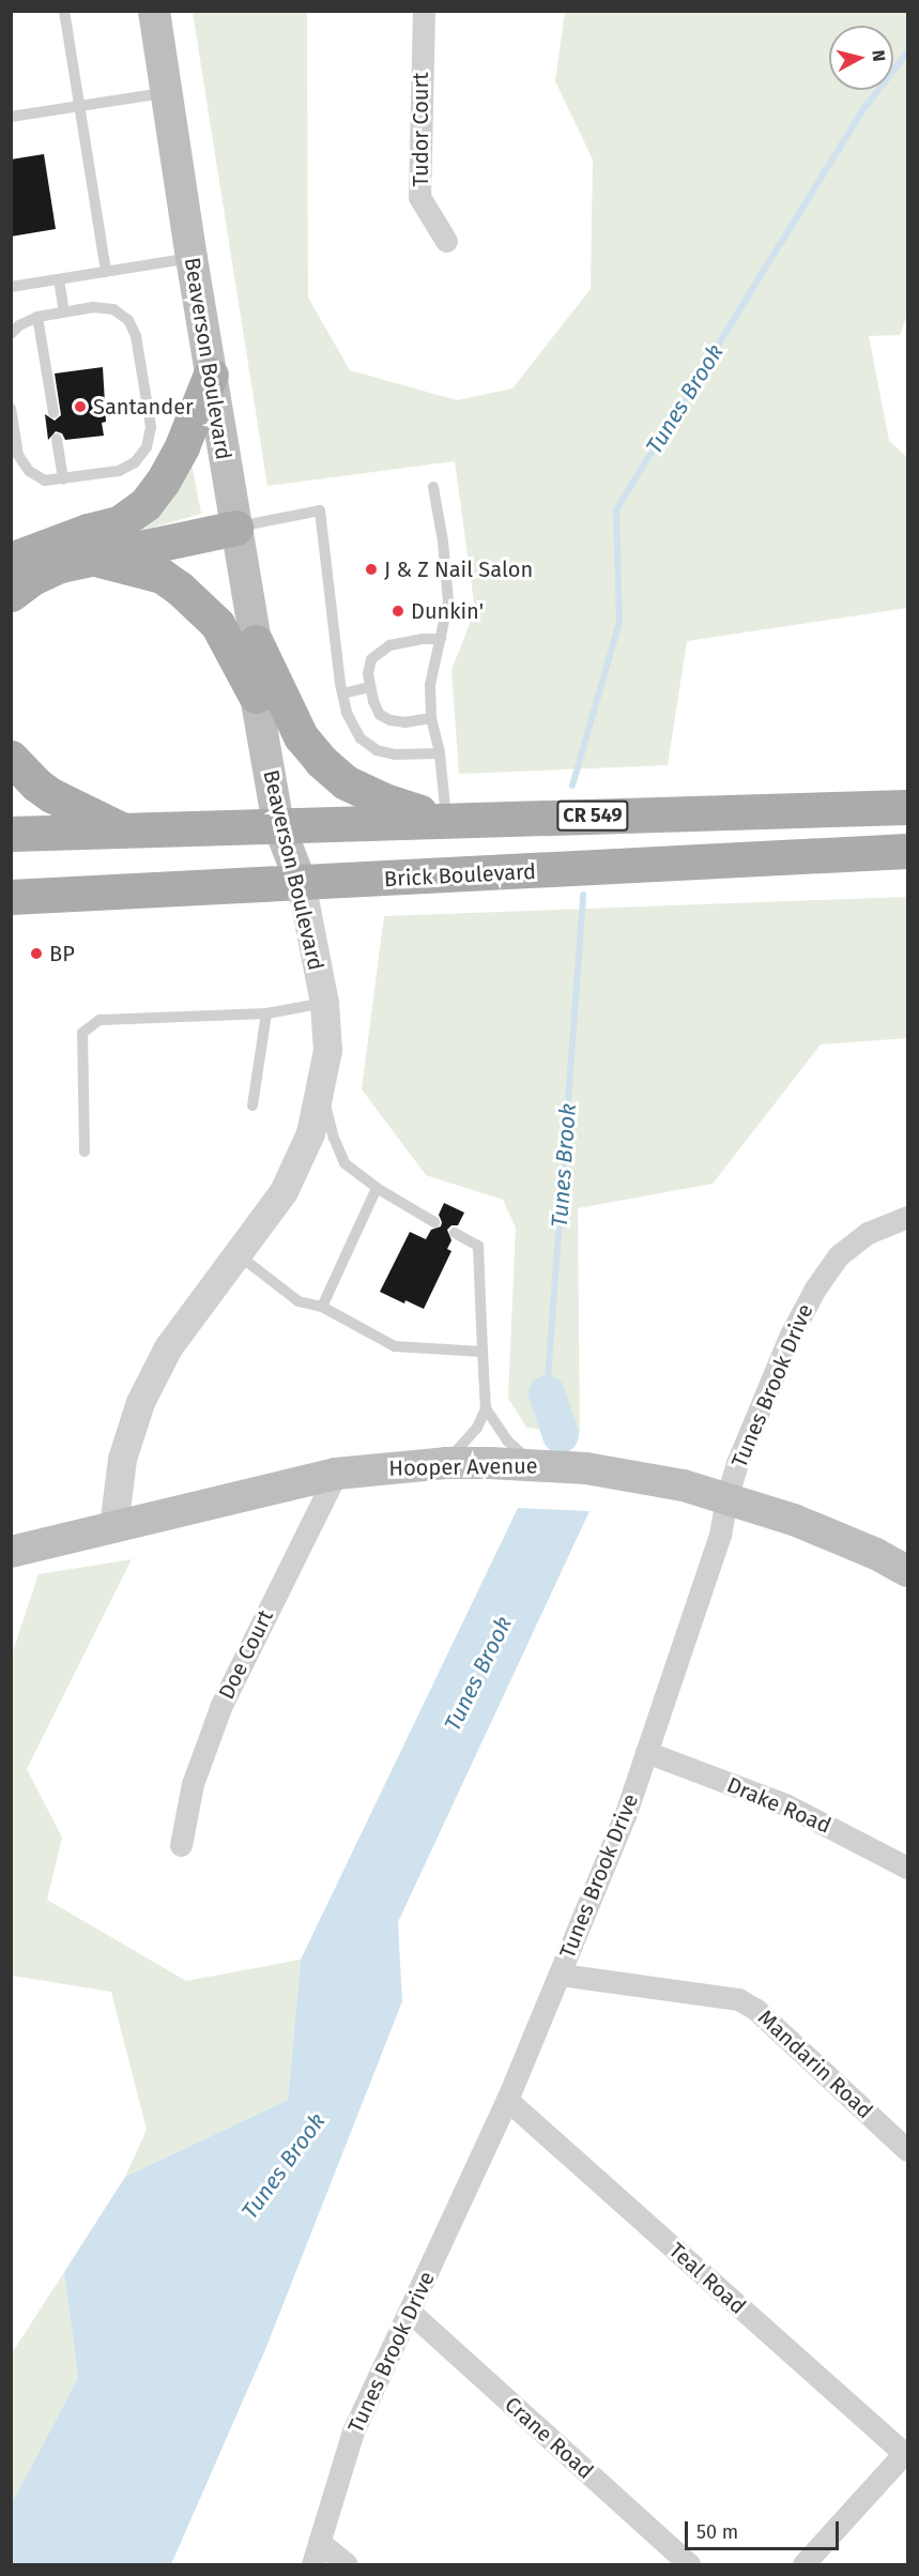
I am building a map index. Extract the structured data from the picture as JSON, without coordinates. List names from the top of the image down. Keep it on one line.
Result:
{"streets":{"main road":["Beaverson Boulevard","CR 549","Brick Boulevard","Hooper Avenue"],"street":["Tudor Court","Tunes Brook Drive","Doe Court","Drake Road","Mandarin Road","Teal Road","Crane Road"]},"crossings":[["Beaverson Boulevard","CR 549"],["Beaverson Boulevard","Brick Boulevard"],["Beaverson Boulevard","Hooper Avenue"],["Tunes Brook Drive","Hooper Avenue"],["Tunes Brook Drive","Drake Road"],["Tunes Brook Drive","Mandarin Road"],["Tunes Brook Drive","Teal Road"],["Tunes Brook Drive","Crane Road"],["Hooper Avenue","Doe Court"]],"water":["Tunes Brook"],"places":["Santander","J & Z Nail Salon","Dunkin'","BP"],"scale_bar":"50 m","north":"right"}
